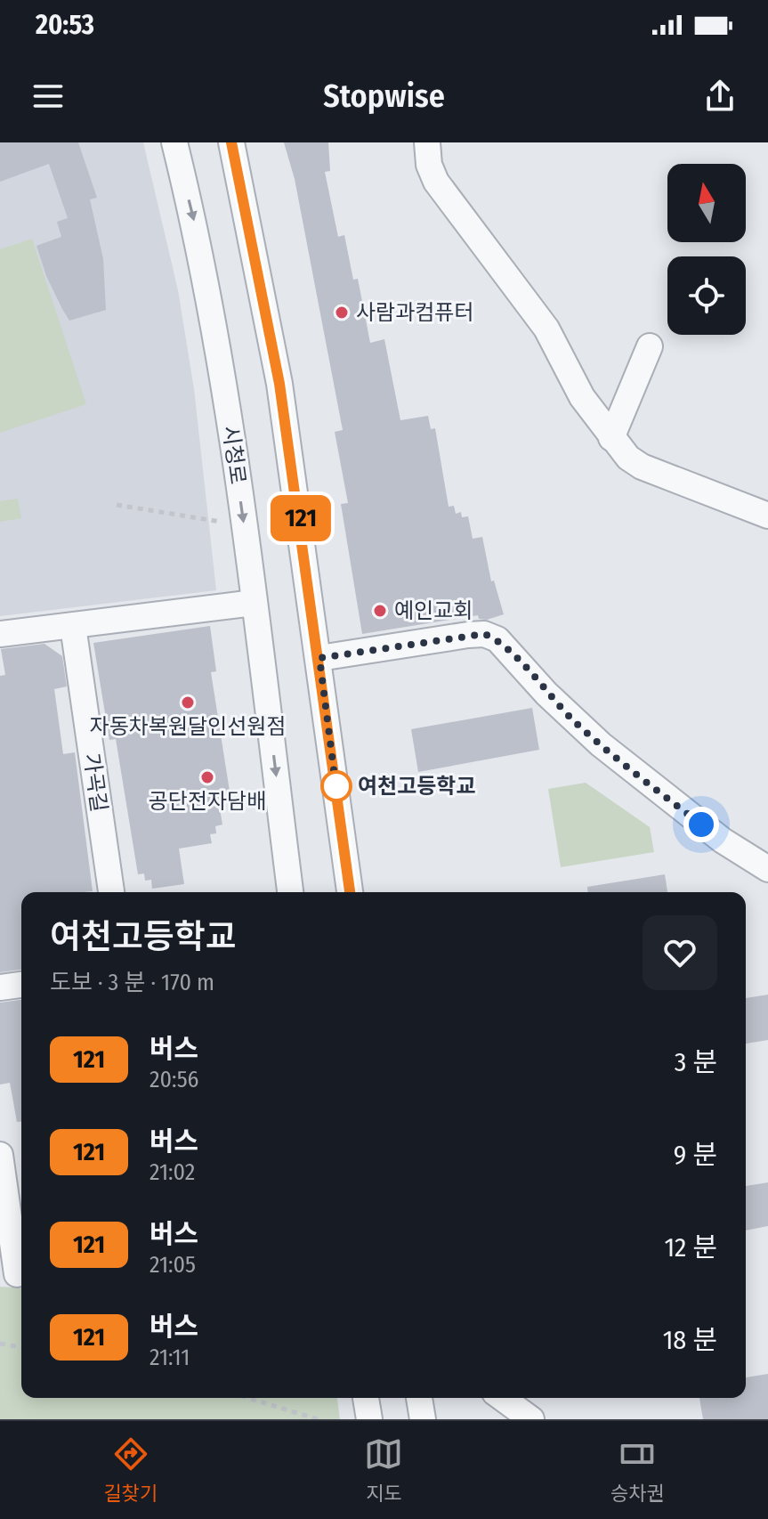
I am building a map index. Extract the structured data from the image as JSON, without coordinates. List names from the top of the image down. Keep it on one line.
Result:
{"streets":{"street":["시청로","가곡길"]},"places":["사람과컴퓨터","예인교회","자동차복원달인선원점","공단전자담배","여천고등학교"],"lines":["bus line 121"],"north":"top","page":{"status":"20:53","header":"Stopwise","on_map":"121","heading":["여천고등학교","도보 · 3 분 · 170 m"],"list":[{"mark":"121","name":"버스","note":"20:56","value":"3 분"},{"mark":"121","name":"버스","note":"21:02","value":"9 분"},{"mark":"121","name":"버스","note":"21:05","value":"12 분"},{"mark":"121","name":"버스","note":"21:11","value":"18 분"}],"tabs":["길찾기","지도","승차권"]}}
